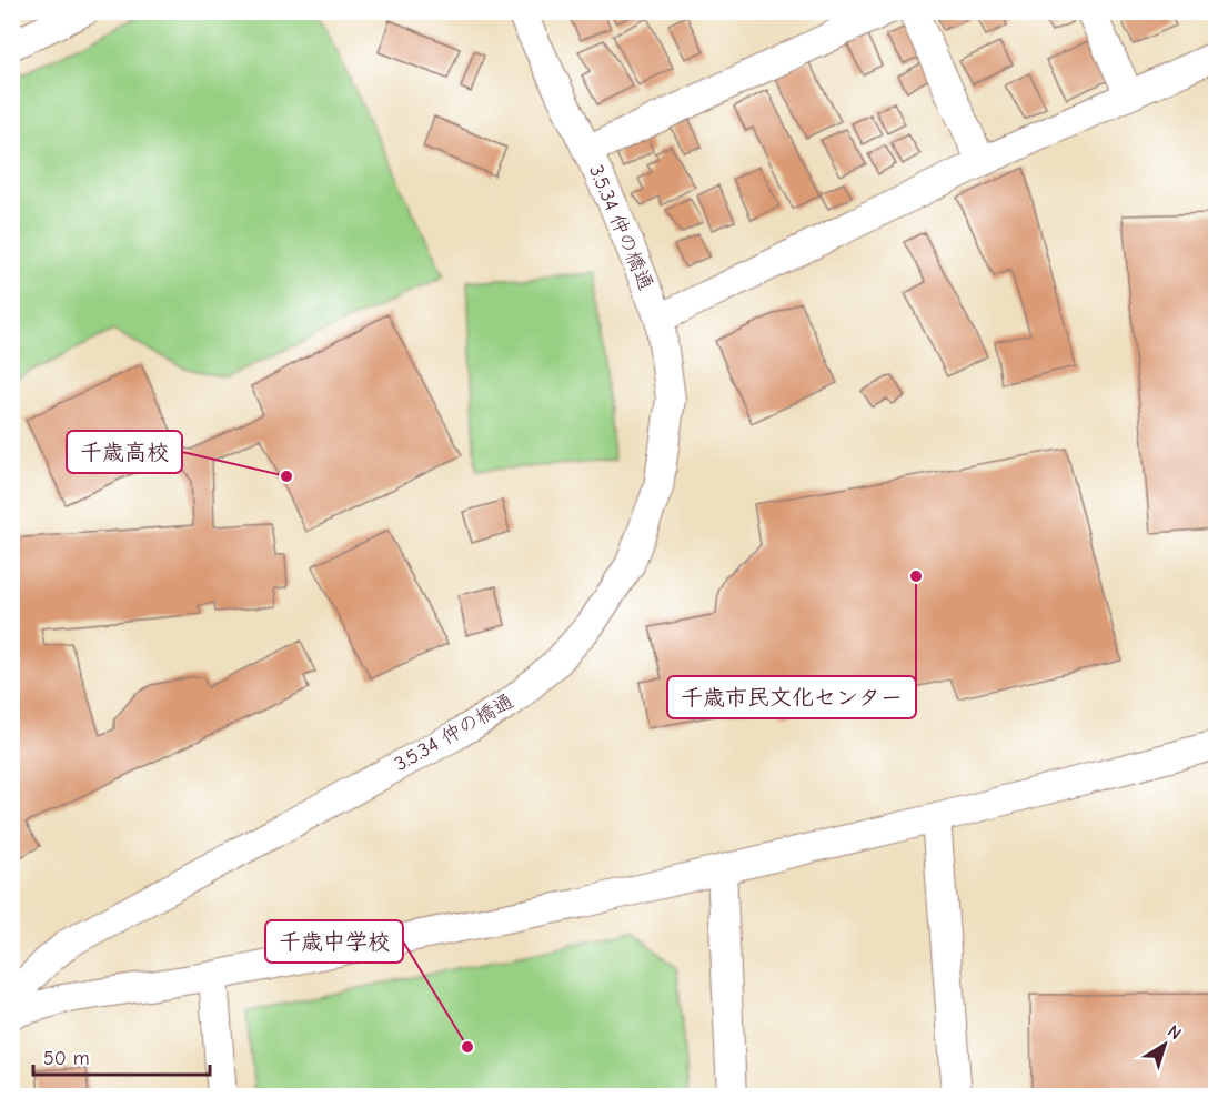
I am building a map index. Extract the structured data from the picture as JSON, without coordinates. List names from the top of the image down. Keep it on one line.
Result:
{"streets":{"street":["3.5.34 仲の橋通"]},"places":["千歳高校","千歳市民文化センター","千歳中学校"],"scale_bar":"50 m","north":"top right"}
